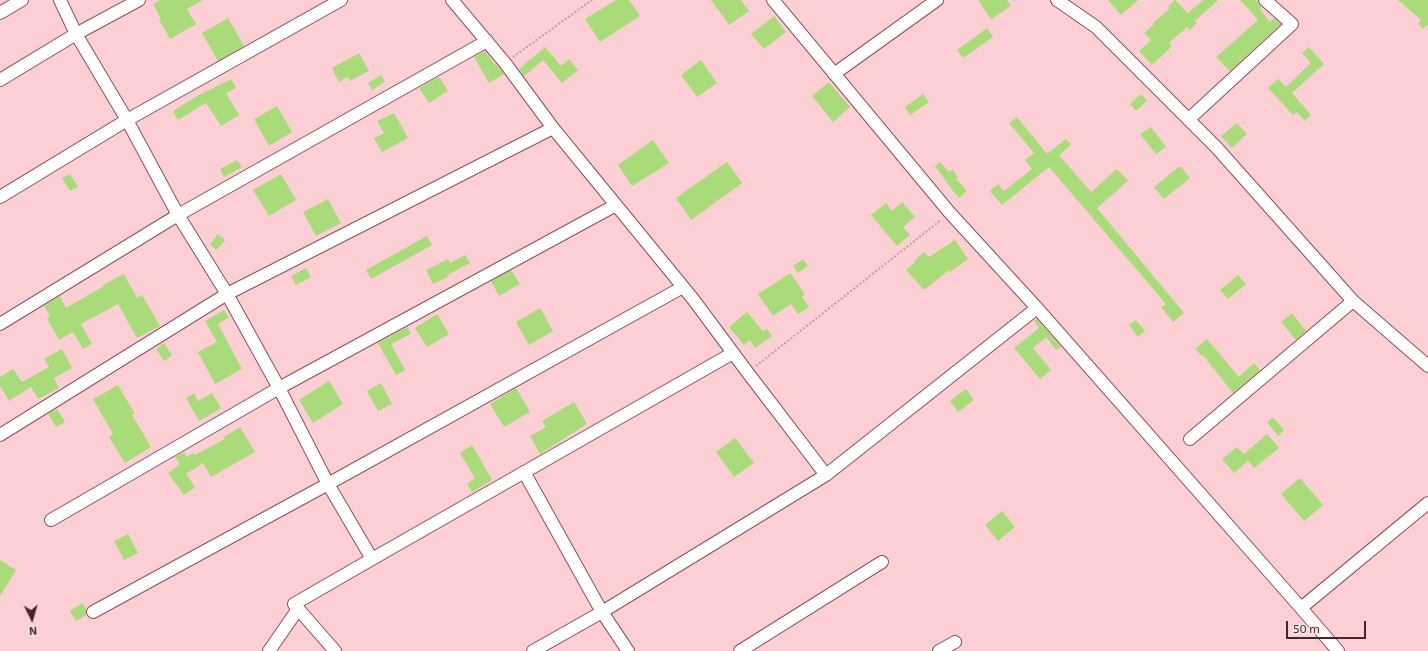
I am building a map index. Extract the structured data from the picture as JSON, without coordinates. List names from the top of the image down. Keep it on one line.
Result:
{"scale_bar":"50 m","north":"bottom"}
